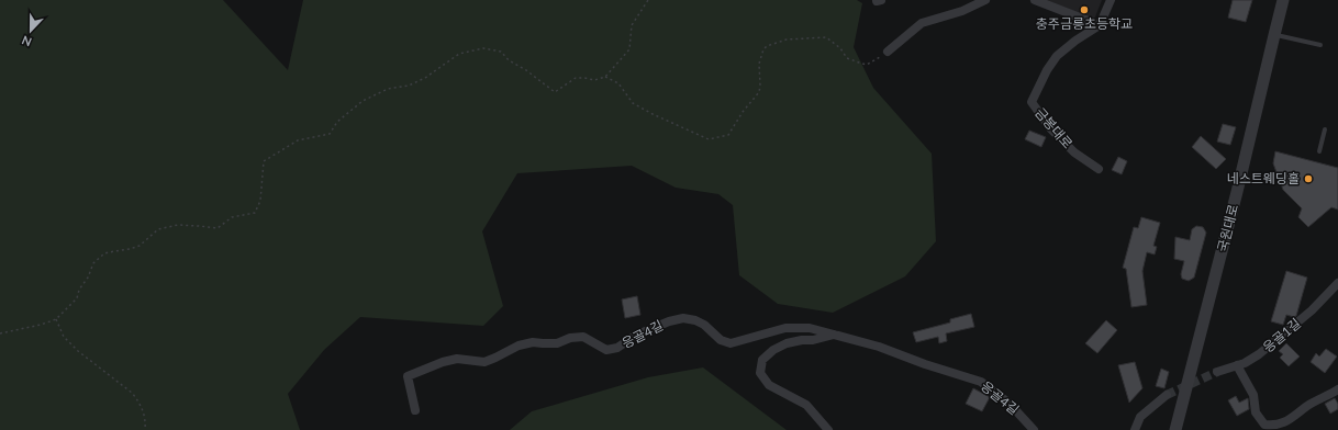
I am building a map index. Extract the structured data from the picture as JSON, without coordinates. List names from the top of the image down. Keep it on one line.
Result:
{"streets":{"street":["금봉대로","국원대로","응골4길","응골1길"]},"places":["충주금릉초등학교","네스트웨딩홀"],"north":"bottom"}
